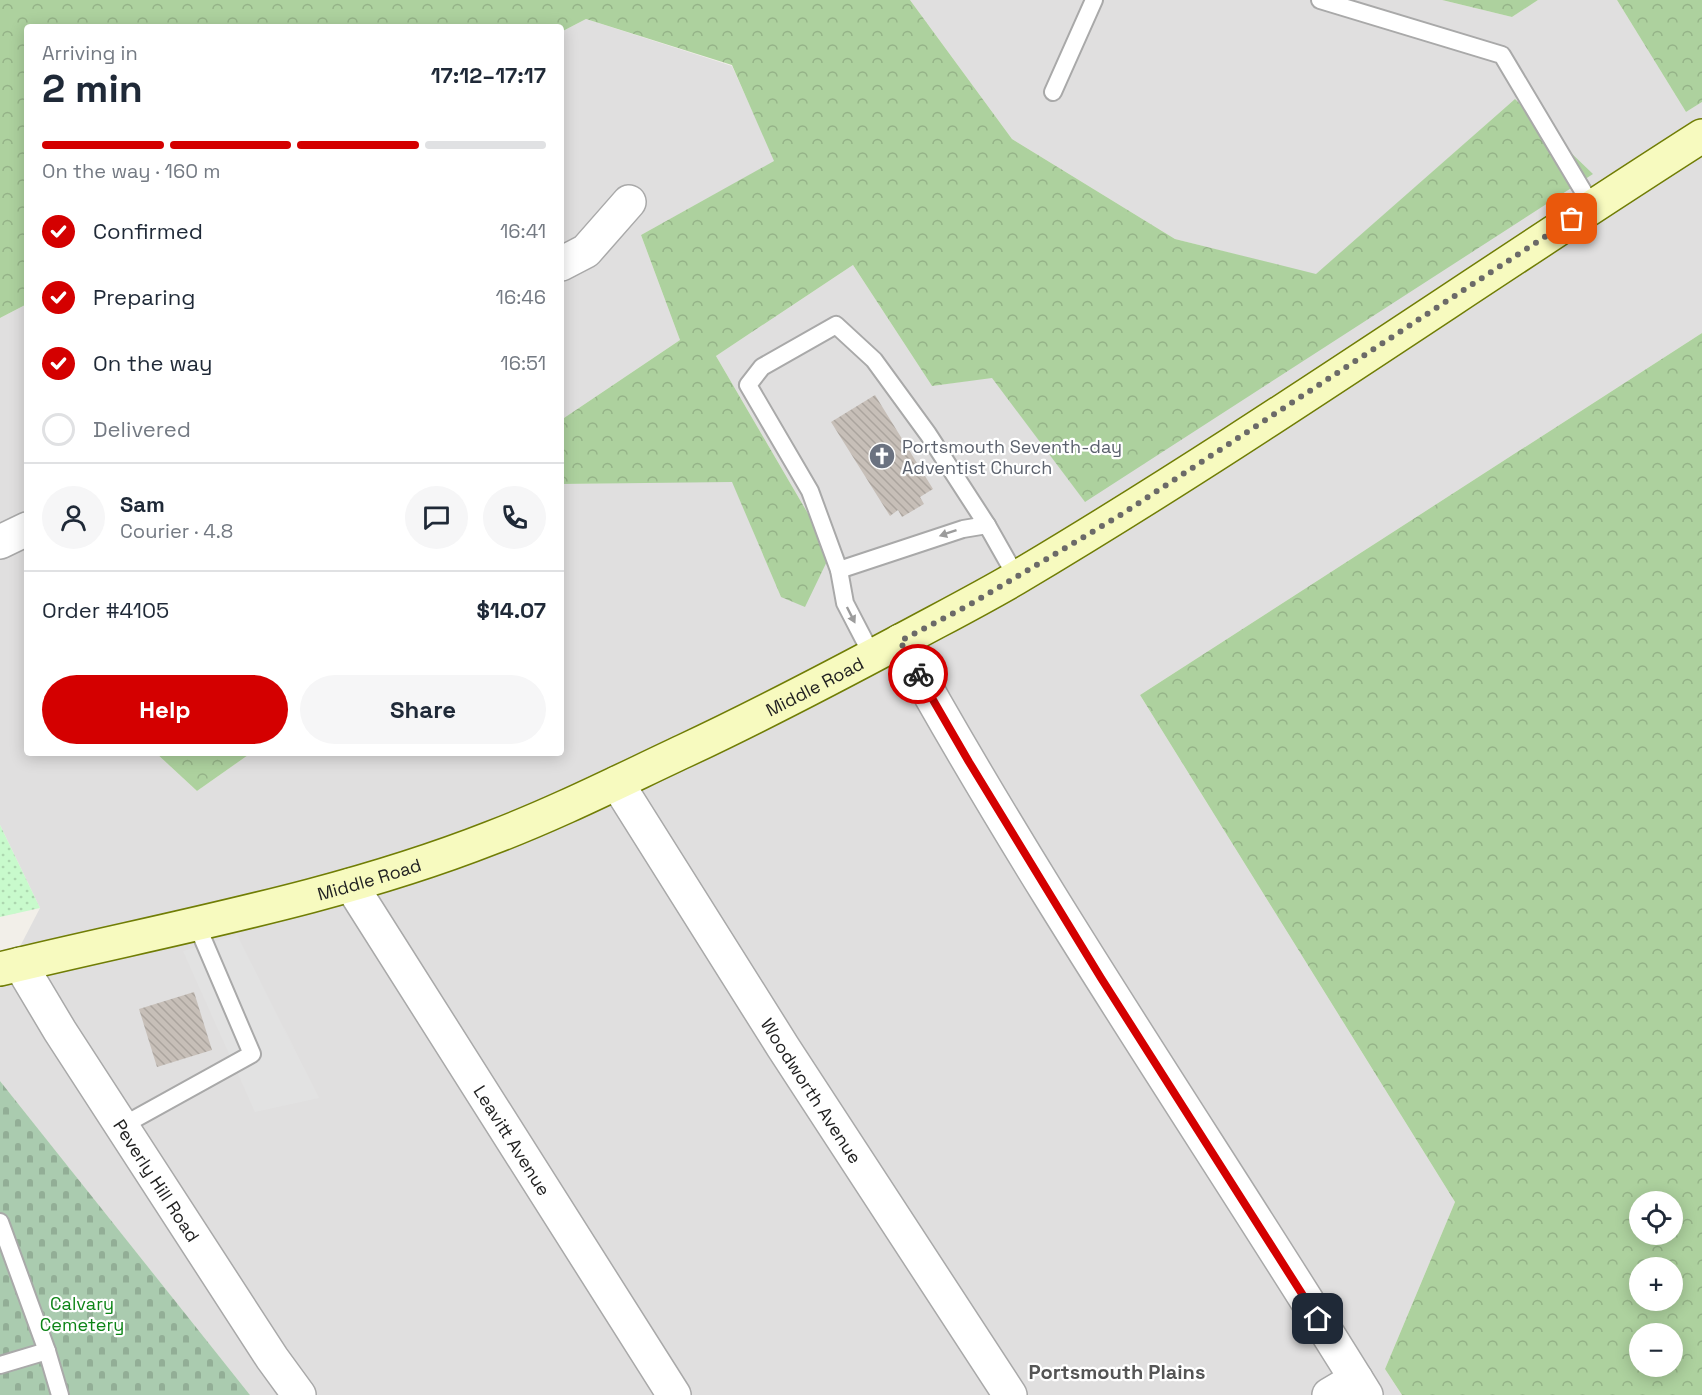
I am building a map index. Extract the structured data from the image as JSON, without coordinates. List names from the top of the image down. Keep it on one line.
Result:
{"streets":{"main road":["Middle Road"],"street":["Woodworth Avenue","Leavitt Avenue","Peverly Hill Road"]},"crossings":[["Middle Road","Woodworth Avenue"],["Middle Road","Leavitt Avenue"],["Middle Road","Peverly Hill Road"]],"districts":["Portsmouth Plains"],"parks":["Calvary Cemetery"],"places":{"church":["Portsmouth Seventh-day Adventist Church"]},"page":{"heading":["2 min","Arriving in","17:12–17:17"],"panel":["Sam","Courier · 4.8","Order #4105","$14.07"],"bar":"On the way · 160 m","list":[["Confirmed","16:41"],["Preparing","16:46"],["On the way","16:51"],"Delivered"],"buttons":["Help","Share"],"map_buttons":["+","−"]}}
